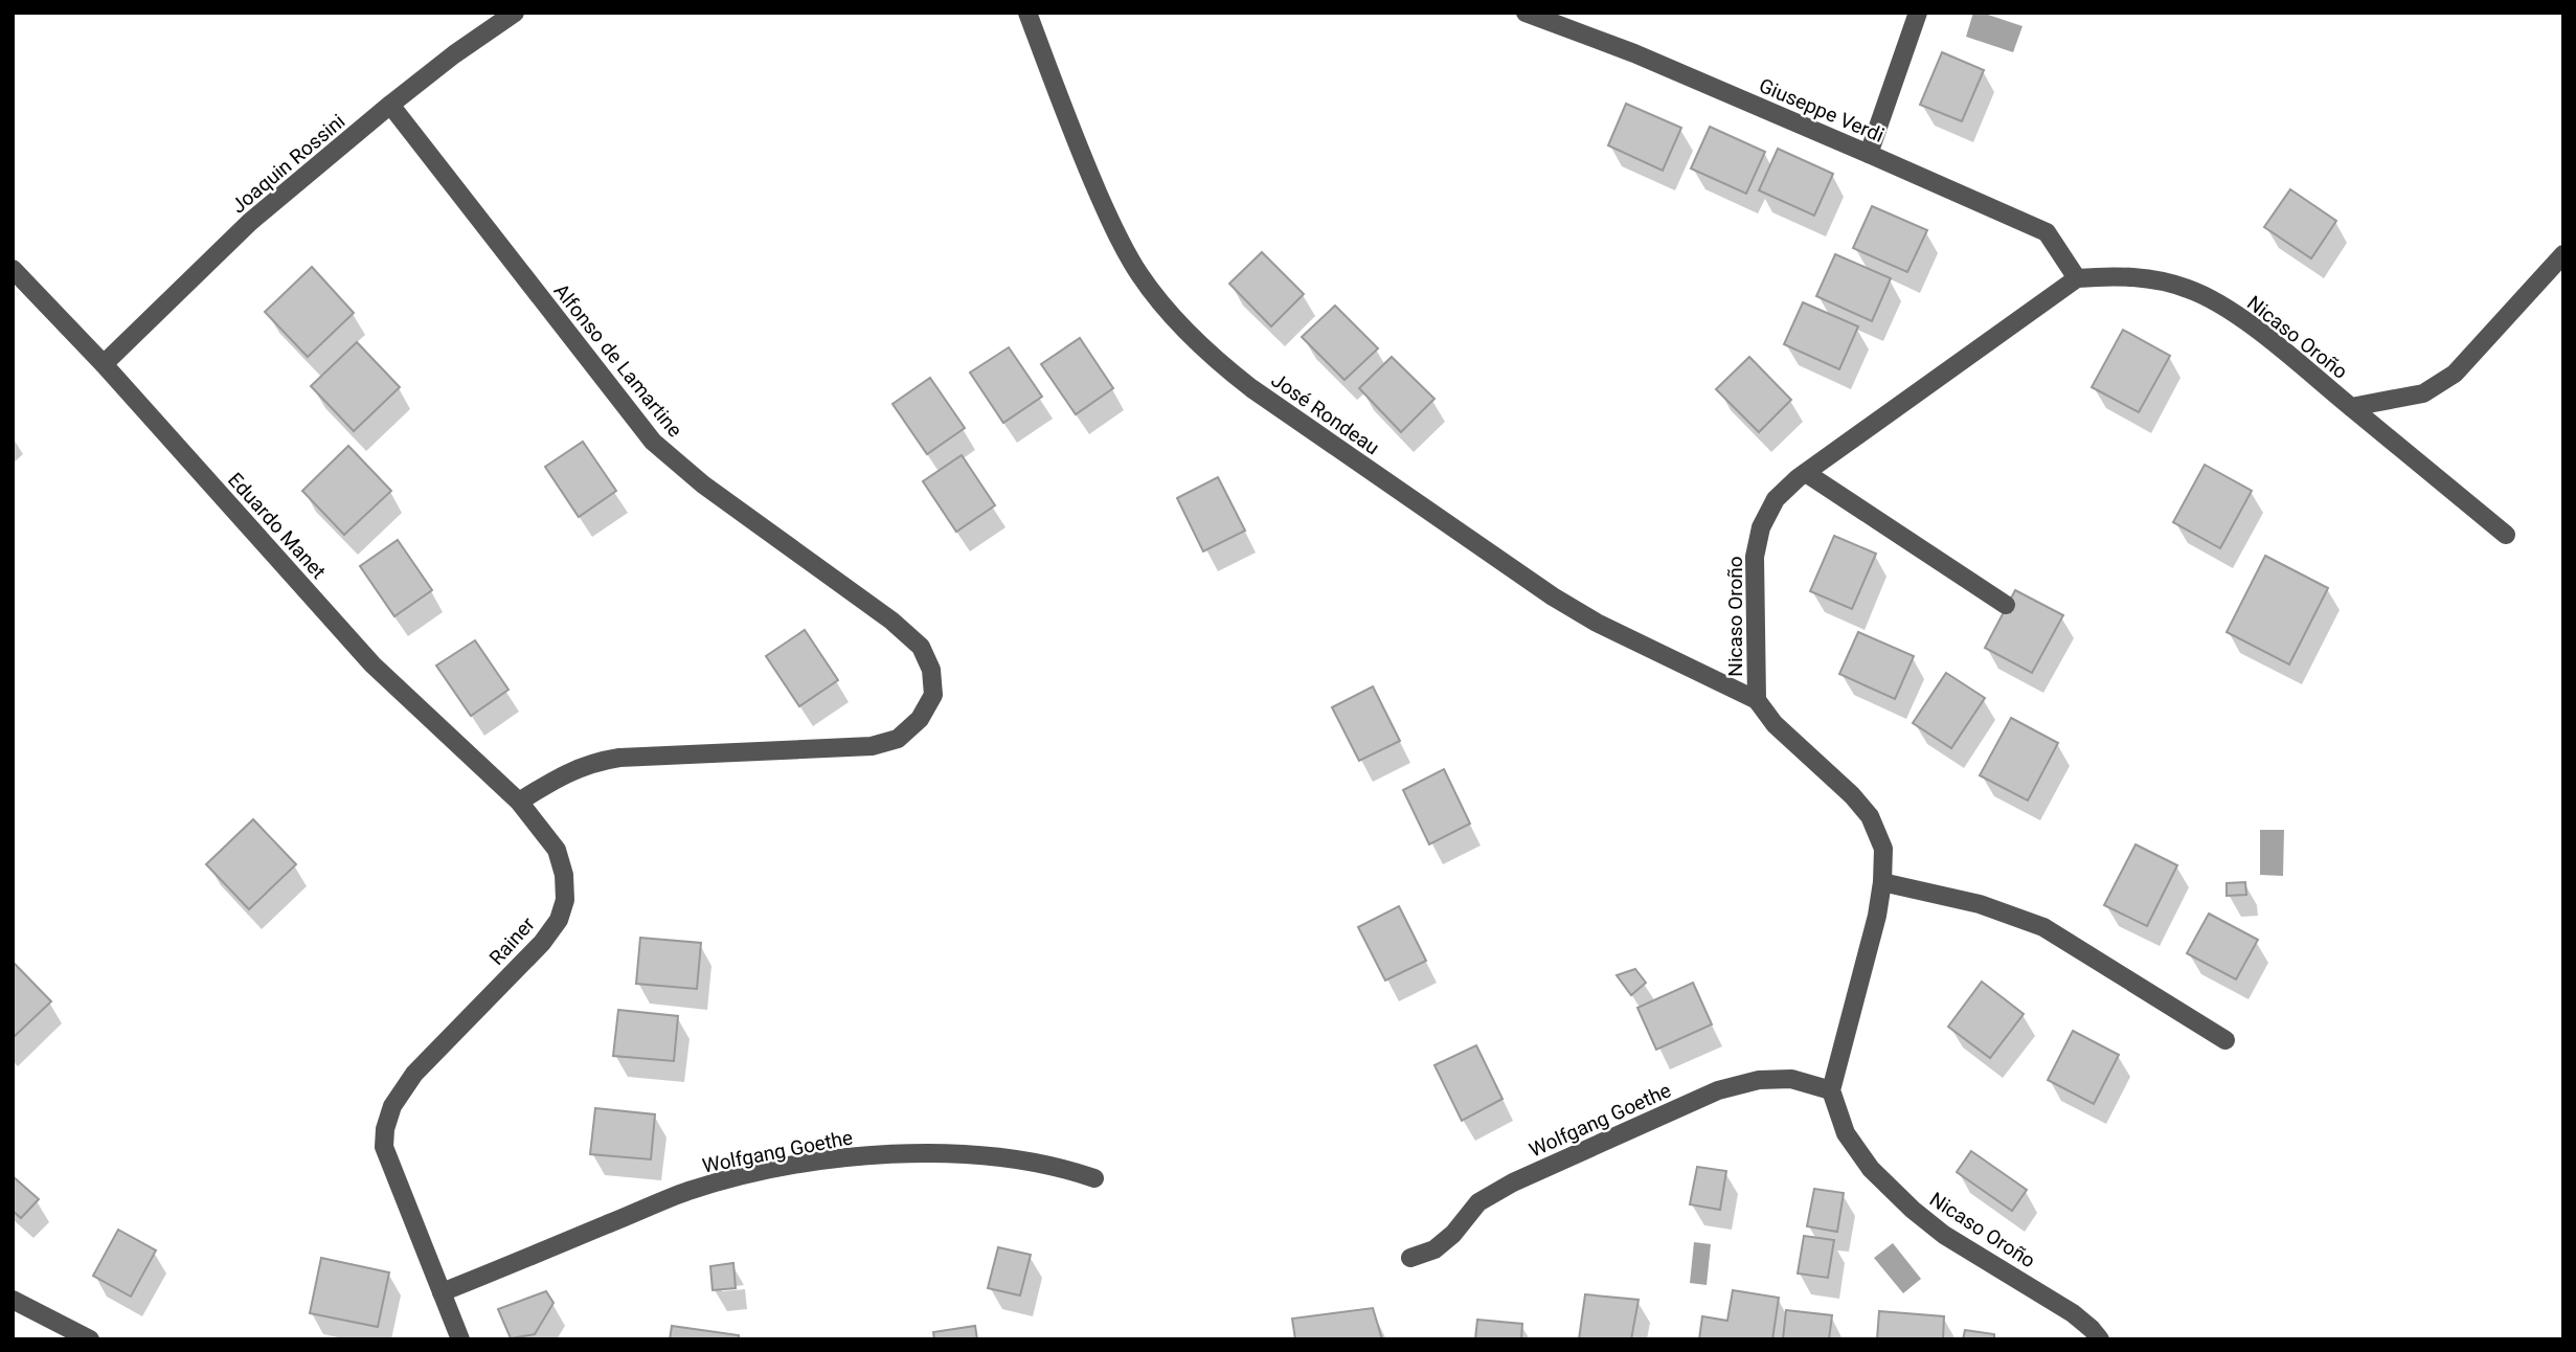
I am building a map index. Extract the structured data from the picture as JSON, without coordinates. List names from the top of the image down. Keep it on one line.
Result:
{"streets":{"street":["Giuseppe Verdi","Joaquin Rossini","Nicaso Oroño","Alfonso de Lamartine","José Rondeau","Eduardo Manet","Rainer","Wolfgang Goethe"]},"crossings":[["Giuseppe Verdi","Nicaso Oroño"],["Joaquin Rossini","Alfonso de Lamartine"],["Joaquin Rossini","Eduardo Manet"],["Nicaso Oroño","José Rondeau"],["Nicaso Oroño","Wolfgang Goethe"],["Alfonso de Lamartine","Eduardo Manet"],["Alfonso de Lamartine","Rainer"],["Eduardo Manet","Rainer"],["Rainer","Wolfgang Goethe"]]}
